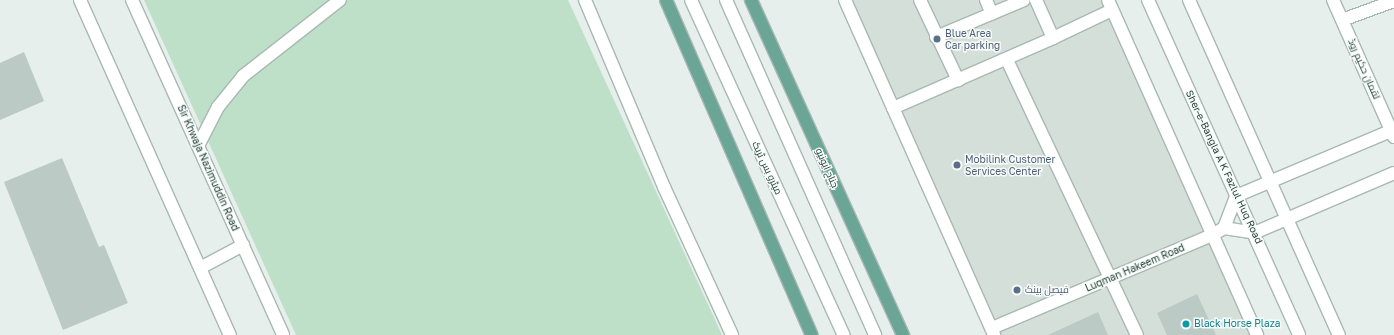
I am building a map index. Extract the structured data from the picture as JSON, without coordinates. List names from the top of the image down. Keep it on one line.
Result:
{"streets":{"main road":["جناح ایونیو"],"street":["لقمان حکیم روڈ","Sher-e-Bangla A K Fazlul Huq Road","Sir Khwaja Nazimuddin Road","میٹرو بس ٹریک","Luqman Hakeem Road"]},"places":["Blue Area Car parking","Mobilink Customer Services Center","فیصل بینک","Black Horse Plaza"]}
